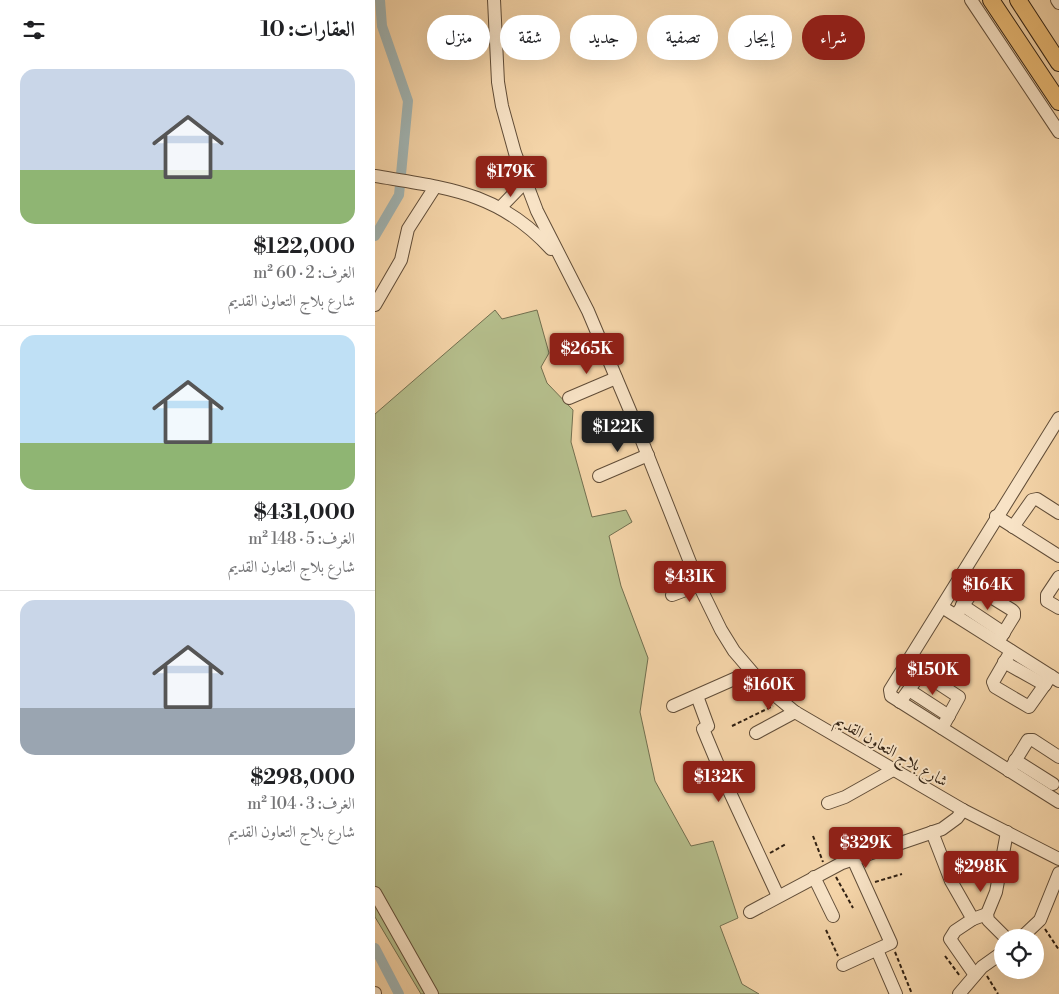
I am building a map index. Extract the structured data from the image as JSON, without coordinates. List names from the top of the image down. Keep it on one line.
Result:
{"streets":{"street":["شارع بلاج التعاون القديم"]},"page":{"heading":"العقارات: 10","chip":["شراء","إيجار","تصفية","جديد","شقة","منزل"],"list":[{"name":"$122,000","note":"الغرف: 2 · 60 m² · شارع بلاج التعاون القديم"},{"name":"$431,000","note":"الغرف: 5 · 148 m² · شارع بلاج التعاون القديم"},{"name":"$298,000","note":"الغرف: 3 · 104 m² · شارع بلاج التعاون القديم"}],"price":["$179K","$265K","$122K","$431K","$164K","$150K","$160K","$132K","$329K","$298K"]}}
